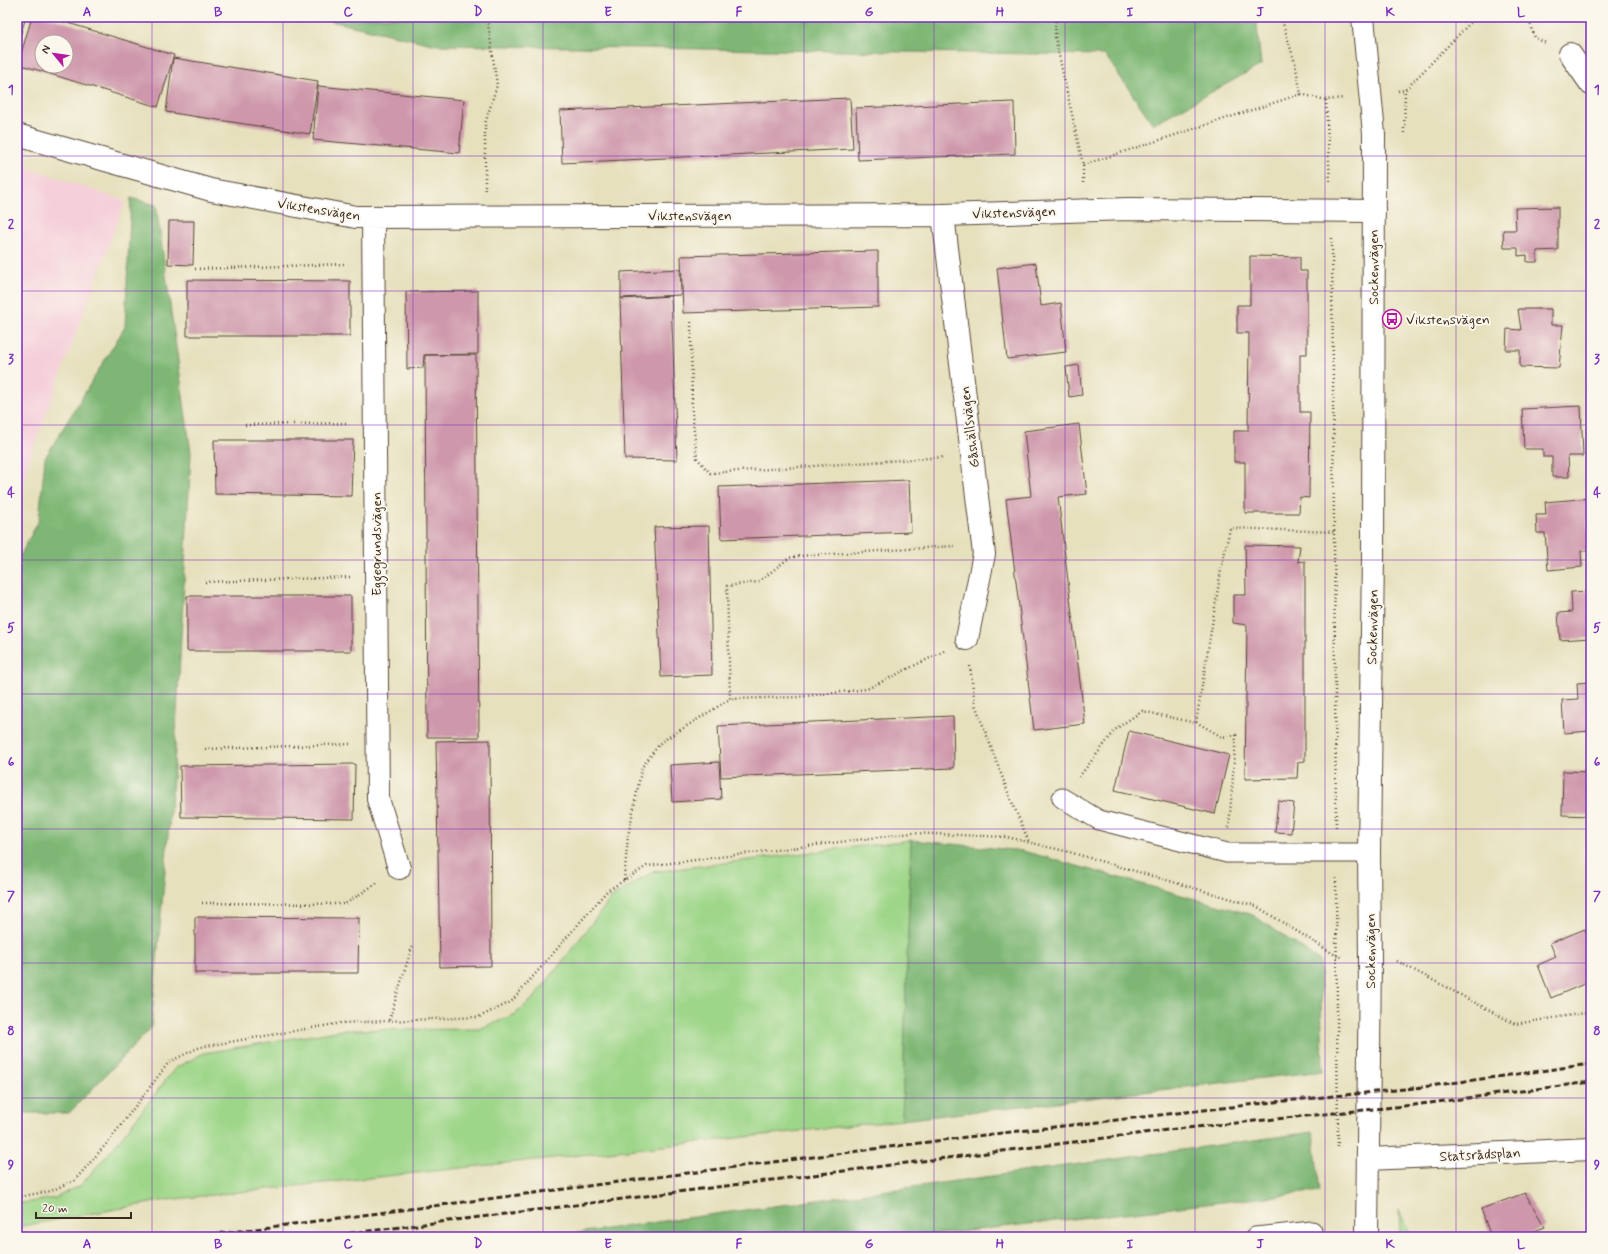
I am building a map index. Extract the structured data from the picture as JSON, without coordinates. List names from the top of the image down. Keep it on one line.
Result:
{"streets":{"street":["Vikstensvägen","Sockenvägen","Gåshällsvägen","Eggegrundsvägen","Statsrådsplan"]},"crossings":[["Vikstensvägen","Sockenvägen"],["Vikstensvägen","Gåshällsvägen"],["Vikstensvägen","Eggegrundsvägen"],["Sockenvägen","Statsrådsplan"]],"places":{"bus stop":["Vikstensvägen"]},"scale_bar":"20 m","north":"top left","grid":{"columns":["A","B","C","D","E","F","G","H","I","J","K","L"],"rows":["1","2","3","4","5","6","7","8","9"]}}
